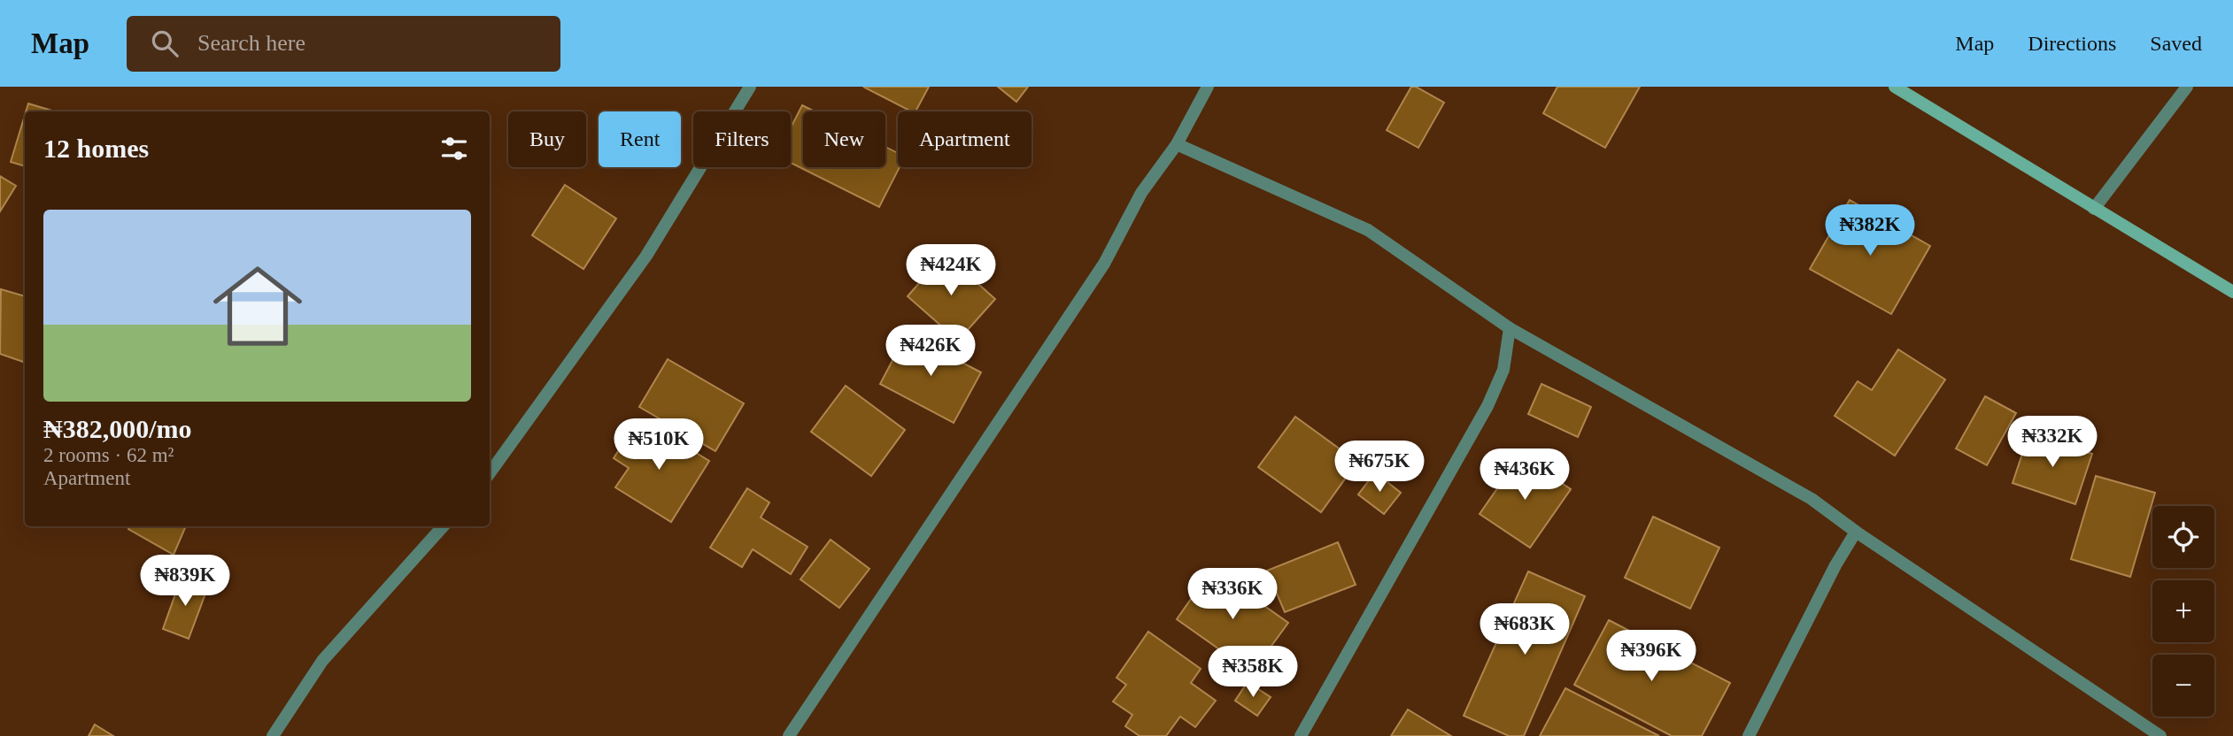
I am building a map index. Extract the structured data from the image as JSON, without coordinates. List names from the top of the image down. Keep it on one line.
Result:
{"page":{"header":"Map","search":"Search here","nav":["Map","Directions","Saved"],"chip":["Buy","Rent","Filters","New","Apartment"],"heading":"12 homes","list":[{"name":"₦382,000/mo","note":"2 rooms · 62 m² · Apartment"}],"price":["₦382K","₦424K","₦426K","₦332K","₦510K","₦675K","₦436K","₦839K","₦336K","₦683K","₦396K","₦358K"],"map_buttons":["+","−"]}}
